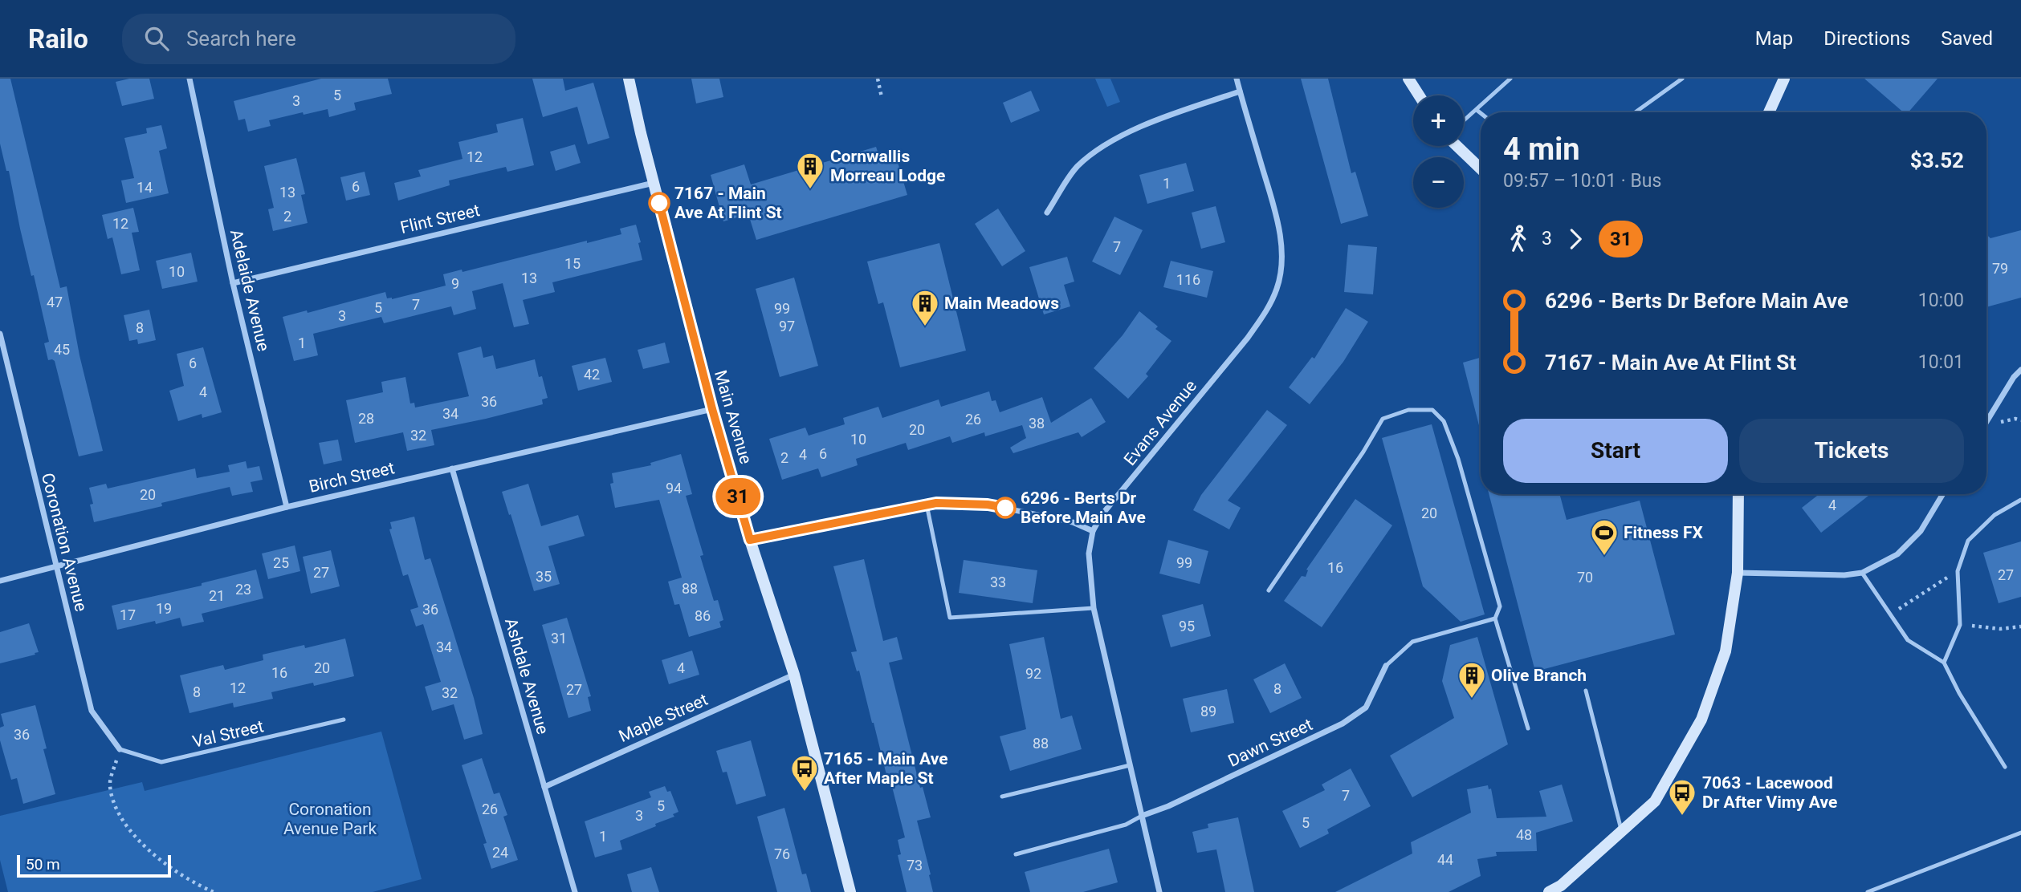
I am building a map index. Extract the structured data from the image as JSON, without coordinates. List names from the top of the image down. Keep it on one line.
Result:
{"streets":{"street":["Flint Street","Adelaide Avenue","Main Avenue","Evans Avenue","Birch Street","Coronation Avenue","Ashdale Avenue","Maple Street","Dawn Street"],"lane":["Val Street"]},"crossings":[["Flint Street","Adelaide Avenue"],["Flint Street","Main Avenue"],["Adelaide Avenue","Birch Street"],["Main Avenue","Birch Street"],["Main Avenue","Maple Street"],["Evans Avenue","Dawn Street"],["Birch Street","Coronation Avenue"],["Birch Street","Ashdale Avenue"],["Coronation Avenue","Val Street"],["Ashdale Avenue","Maple Street"]],"parks":["Coronation Avenue Park"],"places":{"building":["Cornwallis Morreau Lodge","Main Meadows","Olive Branch"],"other":["7167 - Main Ave At Flint St","6296 - Berts Dr Before Main Ave"],"sports":["Fitness FX"],"bus stop":["7165 - Main Ave After Maple St","7063 - Lacewood Dr After Vimy Ave"]},"lines":["bus line 31"],"house_numbers":["5","3","12","1","6","14","13","2","12","7","15","79","10","13","116","9","47","7","5","99","3","97","8","1","45","6","42","4","36","34","28","26","38","20","32","10","6","4","2","94","20","4","20","25","99","16","27","27","35","70","33","88","23","21","19","36","17","86","95","31","34","20","4","16","92","12","8","27","8","32","89","36","88","7","5","26","3","5","48","1","24","76","44","73"],"scale_bar":"50 m","page":{"header":"Railo","search":"Search here","nav":["Map","Directions","Saved"],"on_map":"31","map_buttons":["+","−"],"heading":["4 min","09:57 – 10:01 · Bus","$3.52"],"legs":["3","31"],"list":[{"name":"6296 - Berts Dr Before Main Ave","value":"10:00"},{"name":"7167 - Main Ave At Flint St","value":"10:01"}],"buttons":["Start","Tickets"],"scale":"50 m"}}
